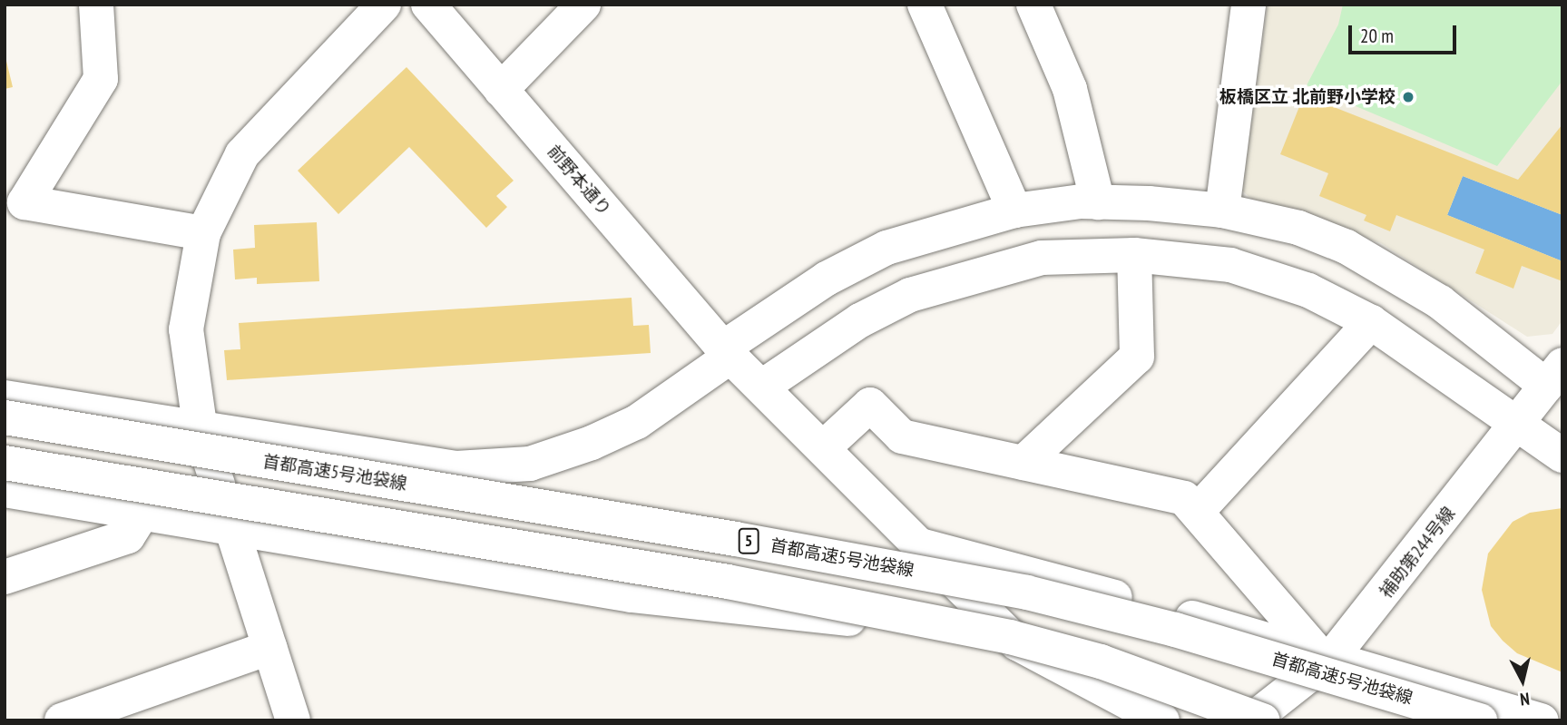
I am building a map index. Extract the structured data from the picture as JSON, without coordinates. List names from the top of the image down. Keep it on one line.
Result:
{"streets":{"main road":["前野本通り","首都高速5号池袋線","5","補助第244号線"]},"places":["板橋区立 北前野小学校"],"scale_bar":"20 m","north":"bottom"}
